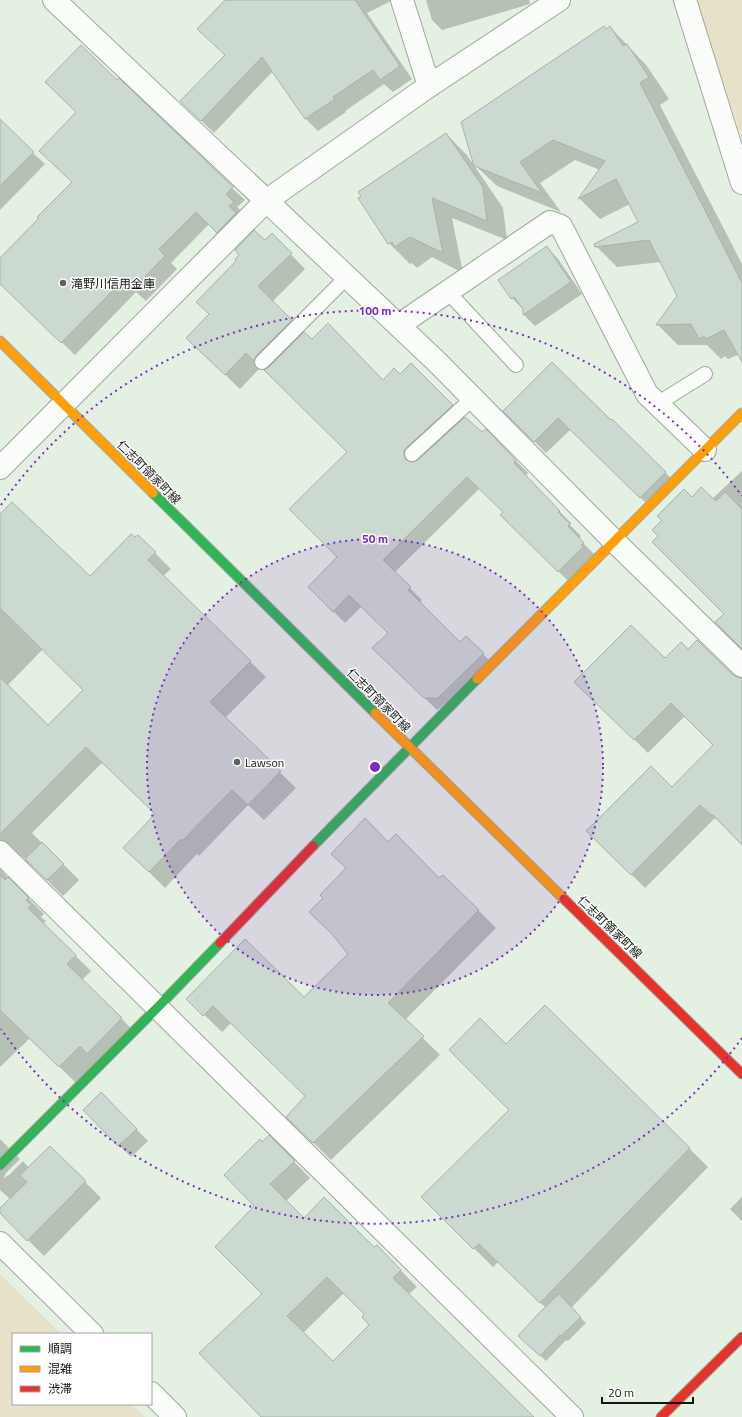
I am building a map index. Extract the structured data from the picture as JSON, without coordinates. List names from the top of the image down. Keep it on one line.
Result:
{"streets":{"street":["仁志町領家町線"]},"places":["滝野川信用金庫","Lawson"],"legend":["順調","混雑","渋滞"],"scale_bar":"20 m","rings":["100 m","50 m"]}
